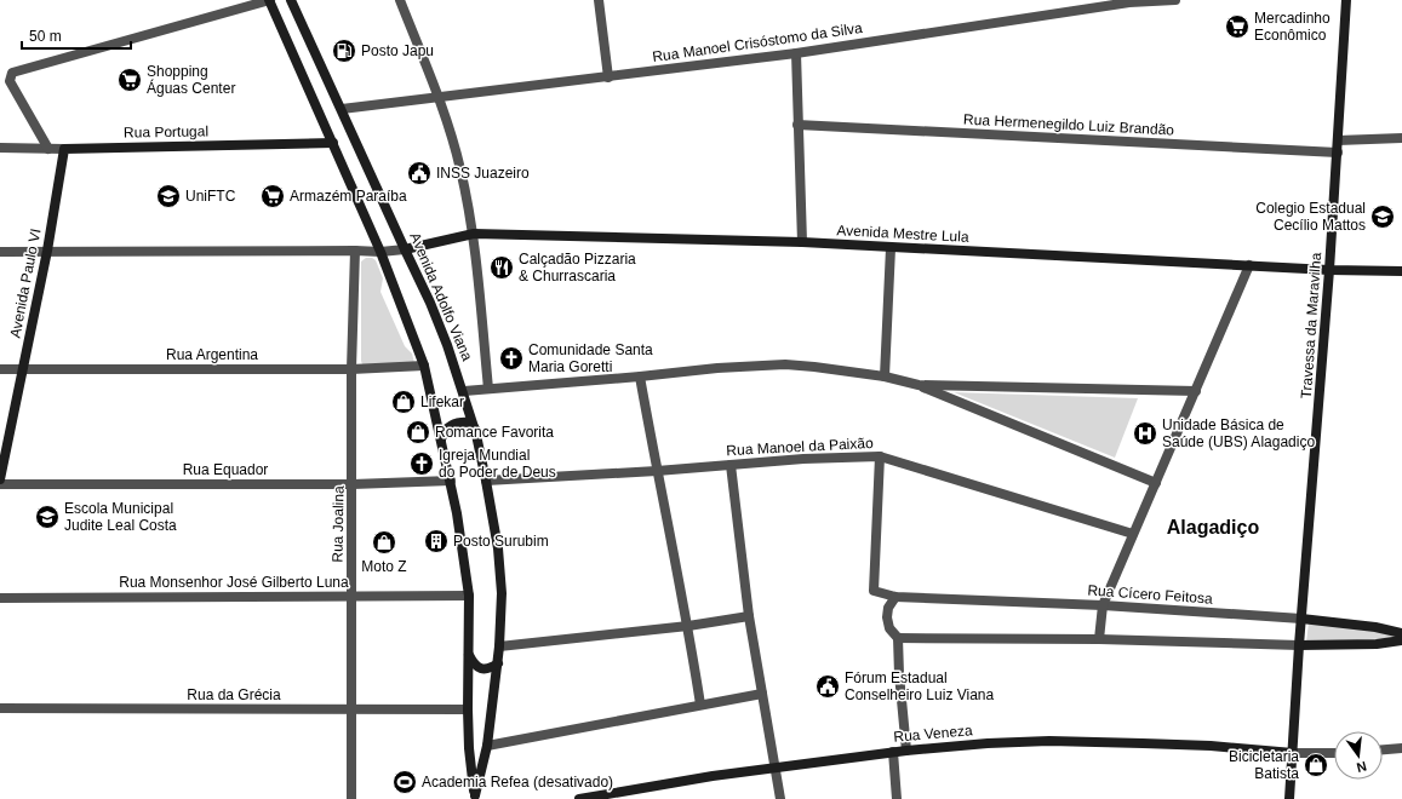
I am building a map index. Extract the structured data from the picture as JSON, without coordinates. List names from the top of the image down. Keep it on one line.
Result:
{"streets":{"main road":["Rua Portugal","Avenida Mestre Lula","Avenida Paulo VI","Avenida Adolfo Viana","Travessa da Maravilha","Rua Cícero Feitosa","Rua Veneza"],"street":["Rua Manoel Crisóstomo da Silva","Rua Hermenegildo Luiz Brandão","Rua Argentina","Rua Manoel da Paixão","Rua Equador","Rua Joalina","Rua Monsenhor José Gilberto Luna","Rua da Grécia"]},"crossings":[["Rua Manoel Crisóstomo da Silva","Avenida Adolfo Viana"],["Rua Hermenegildo Luiz Brandão","Travessa da Maravilha"],["Rua Portugal","Avenida Paulo VI"],["Rua Portugal","Avenida Adolfo Viana"],["Avenida Mestre Lula","Avenida Adolfo Viana"],["Avenida Mestre Lula","Travessa da Maravilha"],["Avenida Paulo VI","Rua Argentina"],["Avenida Adolfo Viana","Rua Argentina"],["Avenida Adolfo Viana","Rua Manoel da Paixão"],["Avenida Adolfo Viana","Rua Equador"],["Avenida Adolfo Viana","Rua Monsenhor José Gilberto Luna"],["Avenida Adolfo Viana","Rua da Grécia"],["Travessa da Maravilha","Rua Cícero Feitosa"],["Travessa da Maravilha","Rua Veneza"],["Rua Argentina","Rua Joalina"],["Rua Manoel da Paixão","Rua Cícero Feitosa"],["Rua Equador","Rua Joalina"],["Rua Joalina","Rua Monsenhor José Gilberto Luna"],["Rua Joalina","Rua da Grécia"]],"districts":["Alagadiço"],"places":{"supermarket":["Mercadinho Econômico","Shopping Águas Center","Armazém Paraíba"],"fuel station":["Posto Japu"],"public building":["INSS Juazeiro","Fórum Estadual Conselheiro Luiz Viana"],"school or university":["UniFTC","Colegio Estadual Cecílio Mattos","Escola Municipal Judite Leal Costa"],"restaurant":["Calçadão Pizzaria & Churrascaria"],"church":["Comunidade Santa Maria Goretti","Igreja Mundial do Poder de Deus"],"shop":["Lifekar","Romance Favorita","Moto Z","Bicicletaria Batista"],"hospital":["Unidade Básica de Saúde (UBS) Alagadiço"],"building":["Posto Surubim"],"sports":["Academia Refea (desativado)"]},"scale_bar":"50 m","north":"bottom"}
